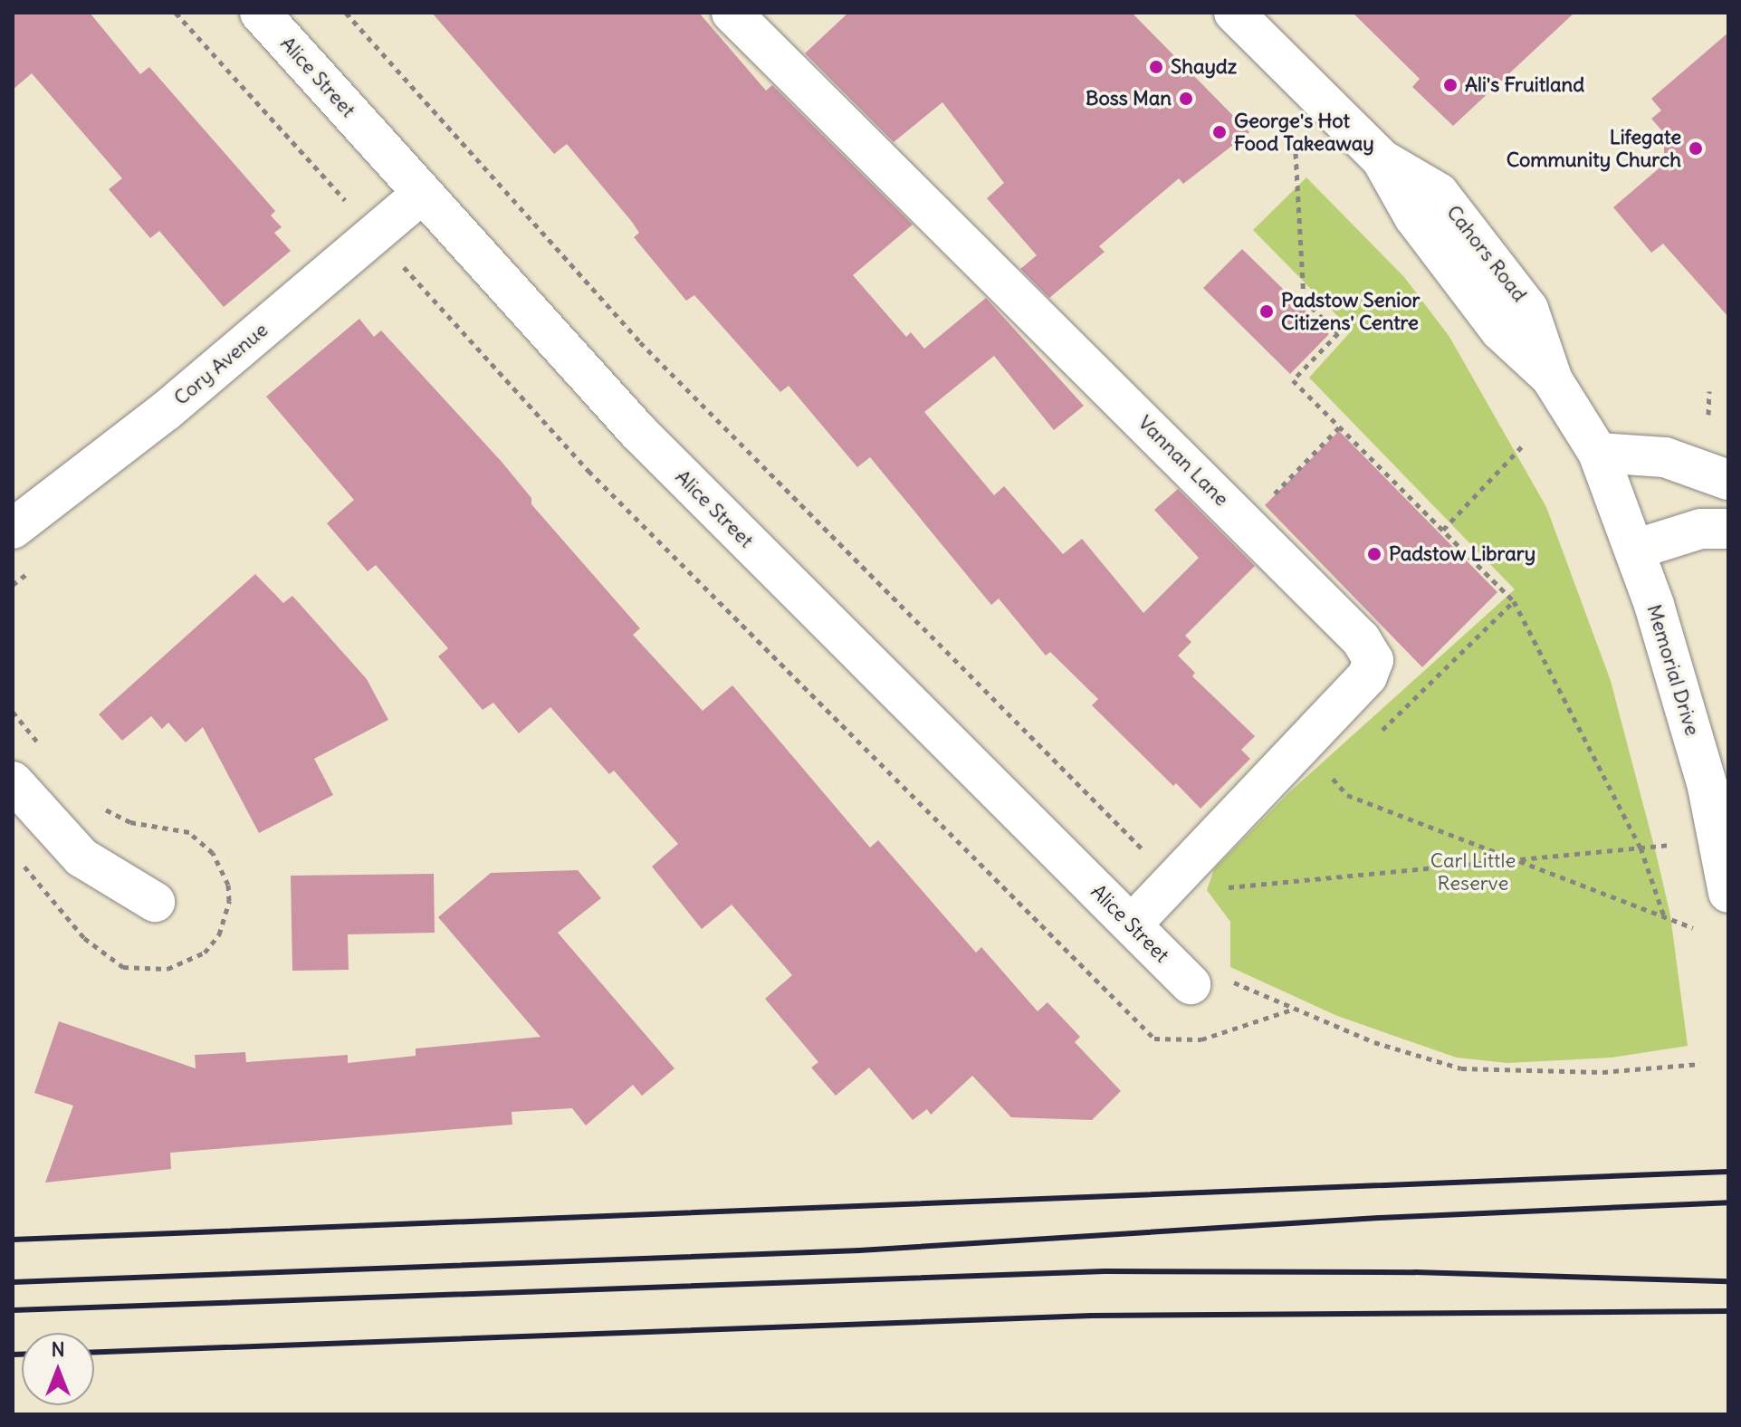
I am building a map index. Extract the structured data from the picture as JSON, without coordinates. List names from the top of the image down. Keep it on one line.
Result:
{"streets":{"street":["Alice Street","Cahors Road","Cory Avenue","Vannan Lane","Memorial Drive"]},"crossings":[["Alice Street","Cory Avenue"],["Alice Street","Vannan Lane"],["Cahors Road","Memorial Drive"]],"parks":["Carl Little Reserve"],"places":["Shaydz","Ali's Fruitland","Boss Man","George's Hot Food Takeaway","Lifegate Community Church","Padstow Senior Citizens' Centre","Padstow Library"],"north":"top"}
